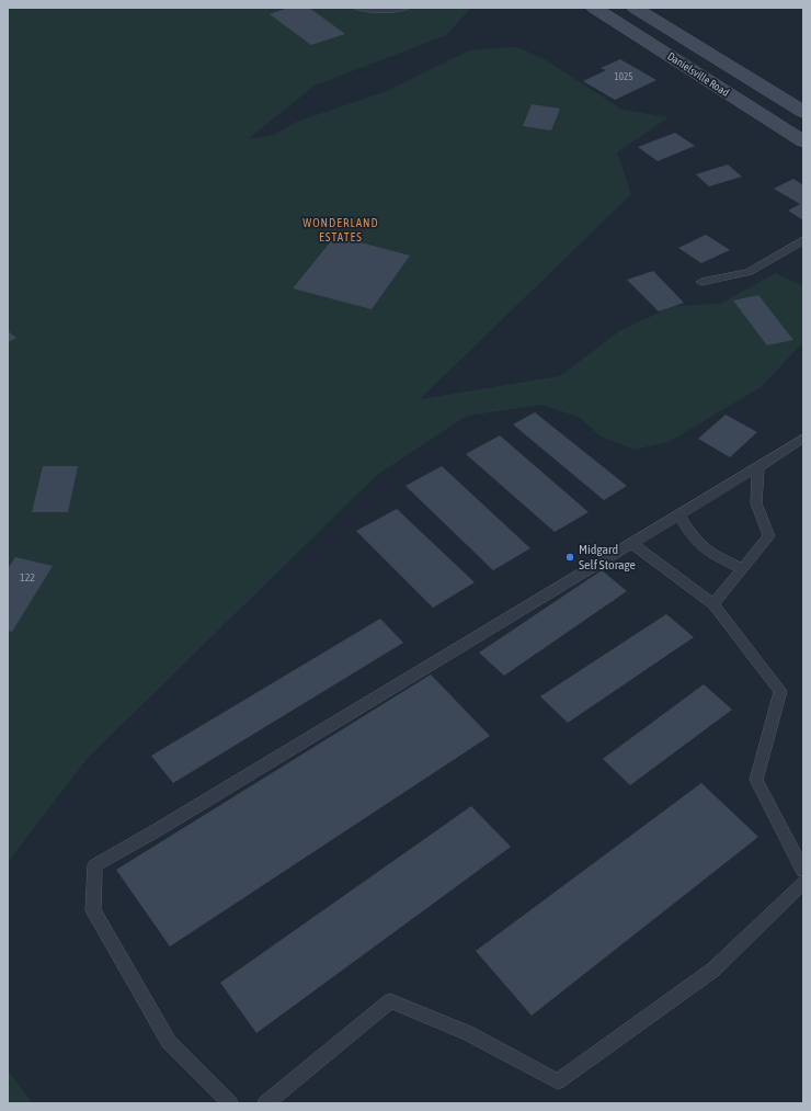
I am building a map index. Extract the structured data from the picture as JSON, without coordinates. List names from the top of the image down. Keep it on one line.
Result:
{"streets":{"main road":["Danielsville Road"]},"districts":["WONDERLAND ESTATES"],"places":["Midgard Self Storage"],"house_numbers":["1025","122"]}
